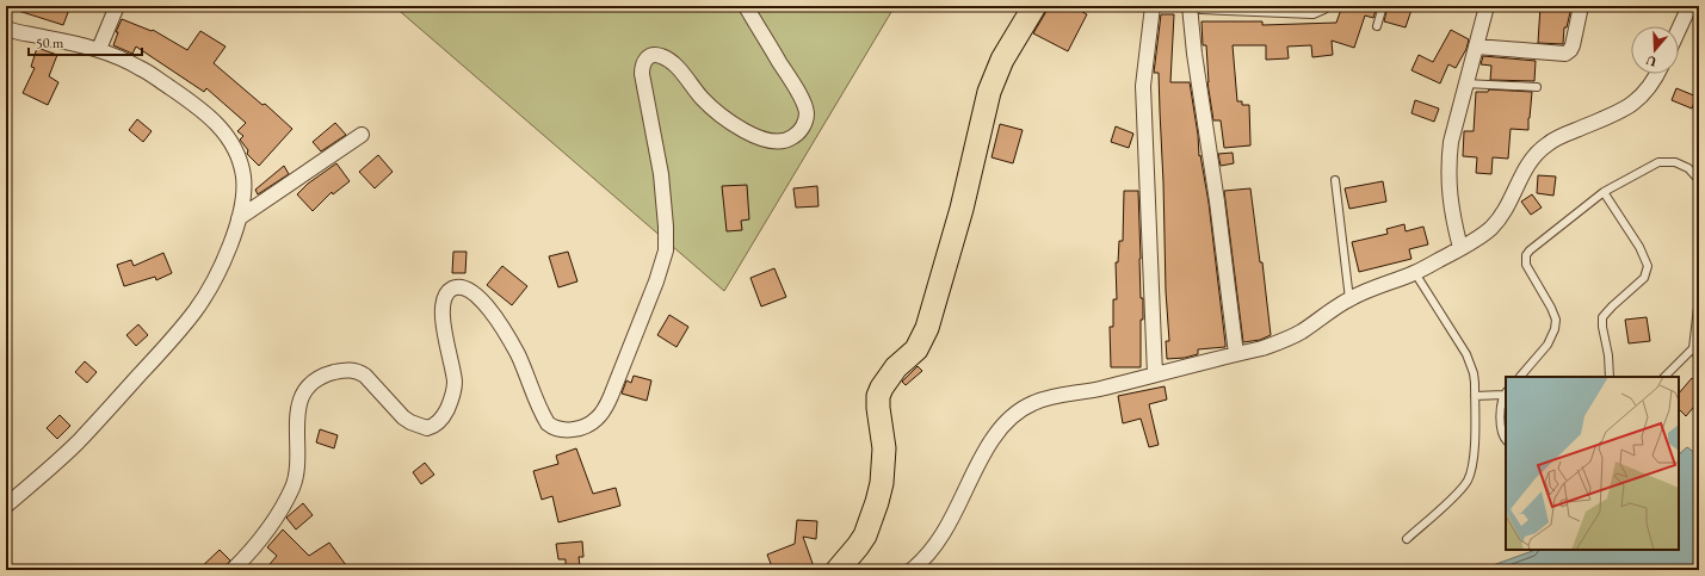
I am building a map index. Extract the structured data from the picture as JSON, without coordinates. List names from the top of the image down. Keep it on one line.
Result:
{"scale_bar":"50 m","north":"bottom"}
